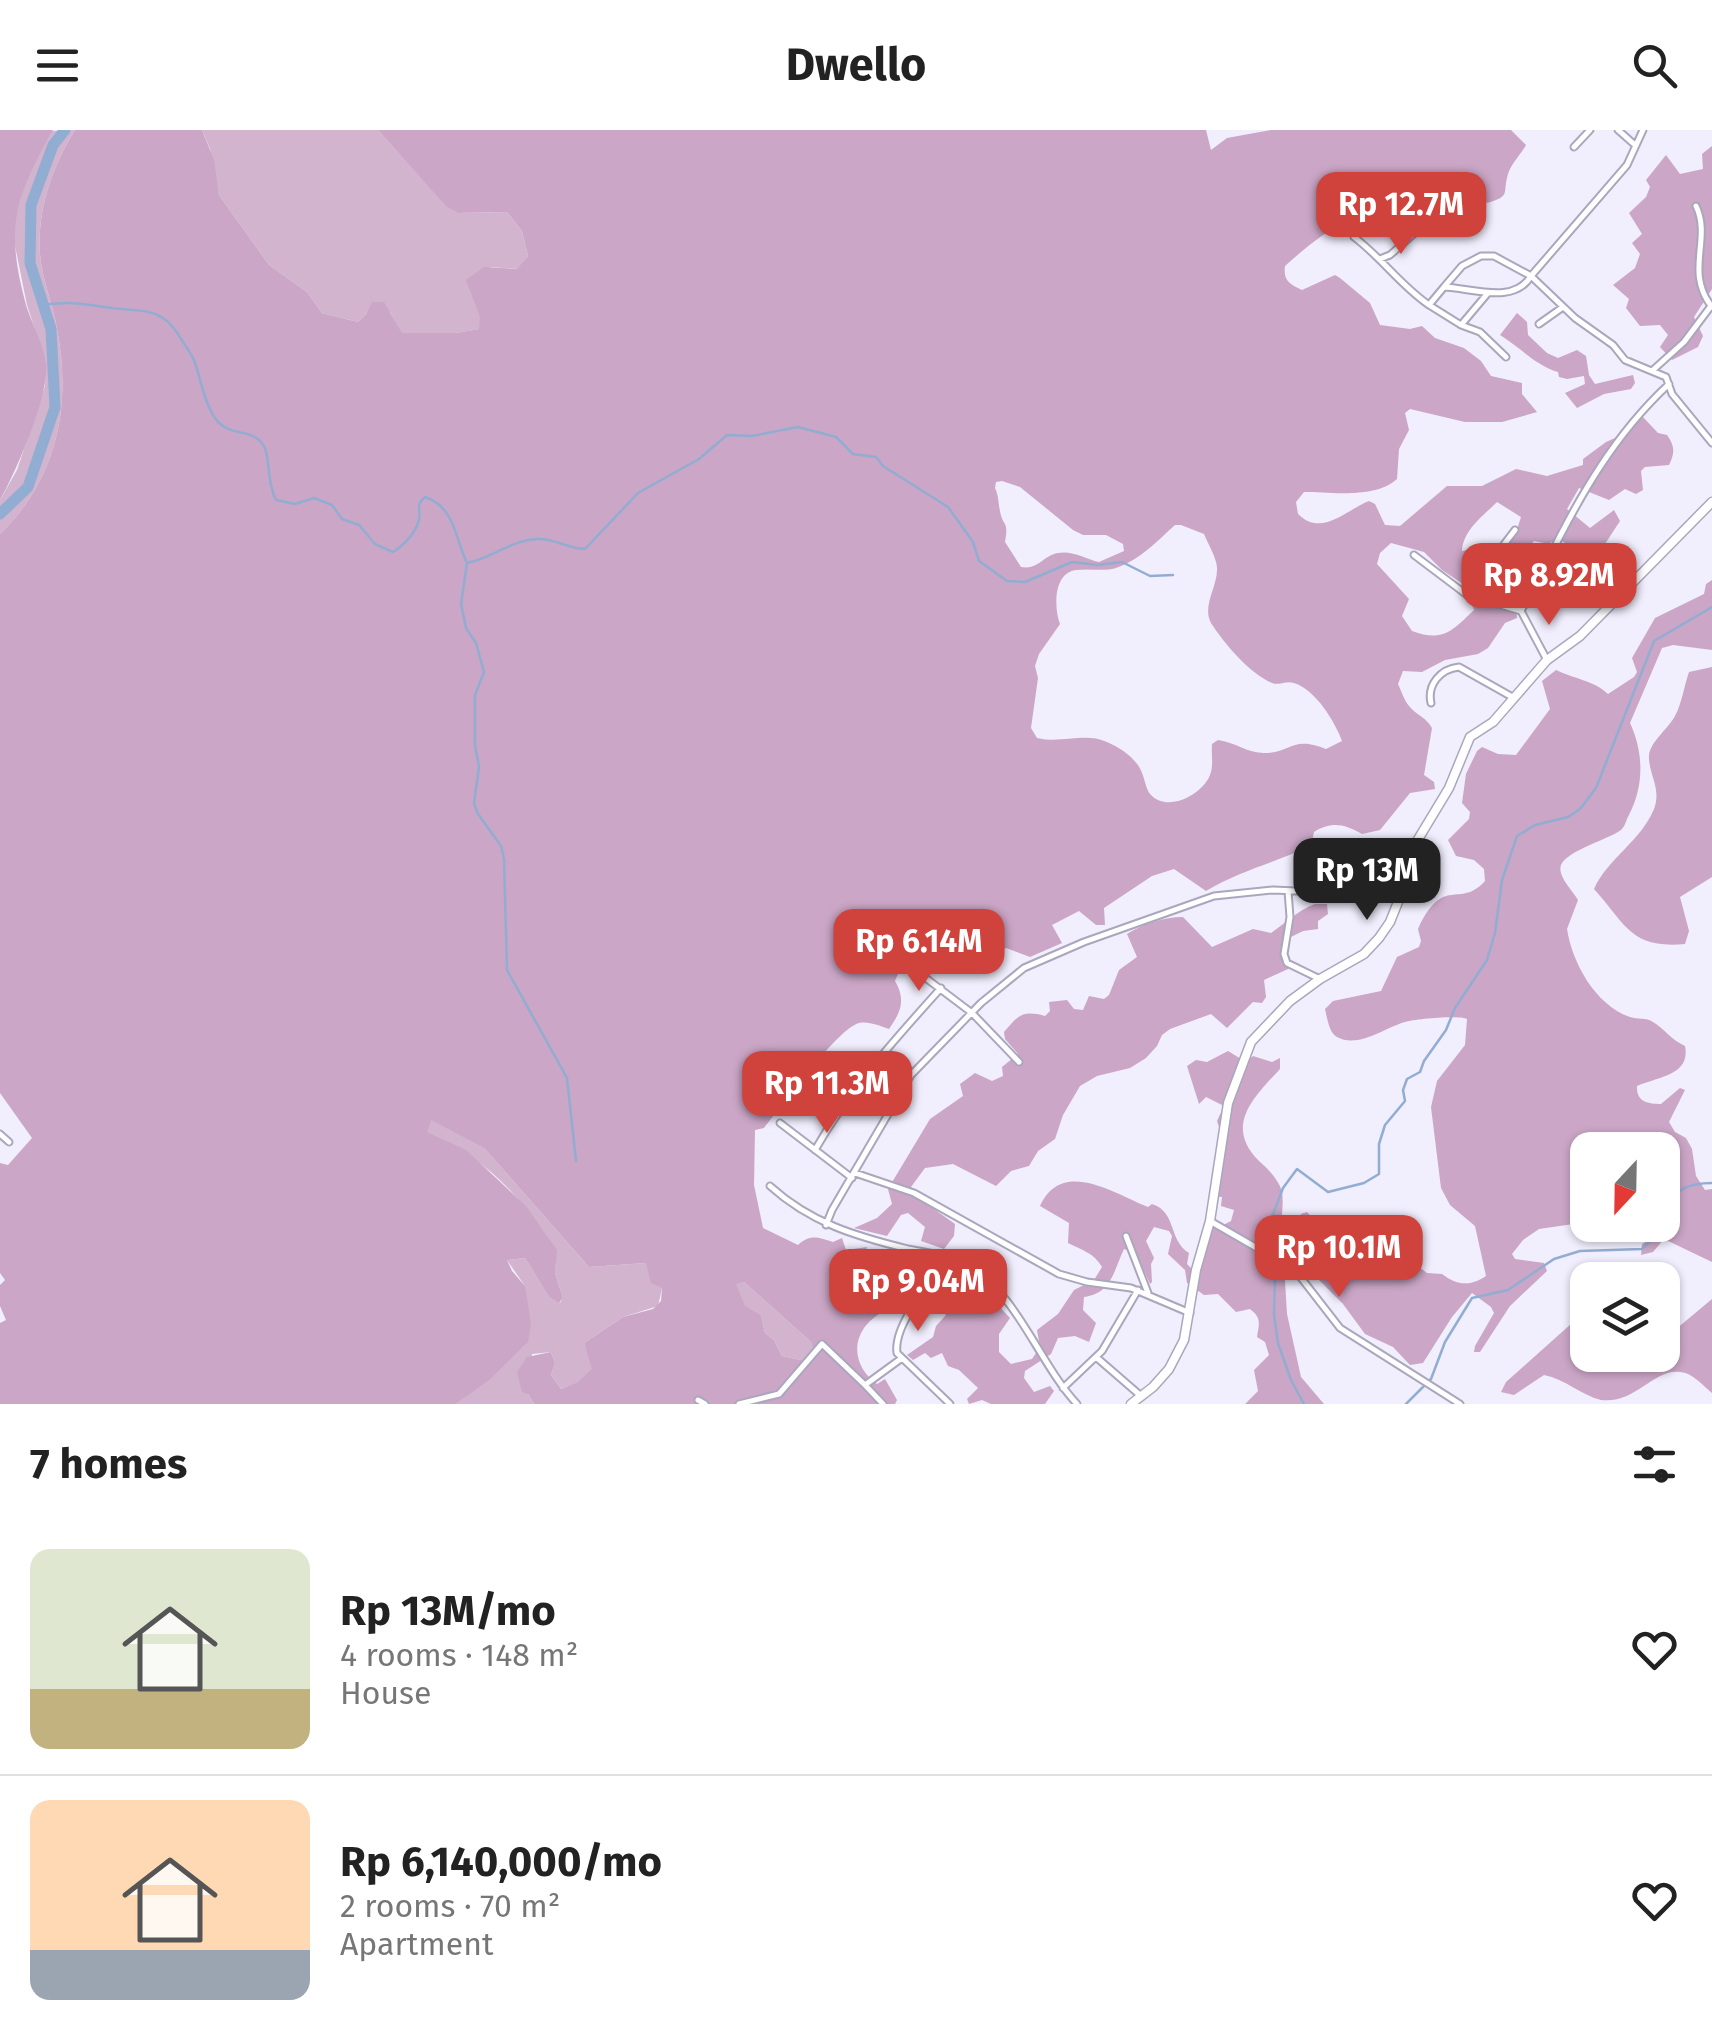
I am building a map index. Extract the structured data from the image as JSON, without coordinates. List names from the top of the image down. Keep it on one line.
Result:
{"north":"bottom","page":{"header":"Dwello","price":["Rp 12.7M","Rp 8.92M","Rp 13M","Rp 6.14M","Rp 11.3M","Rp 10.1M","Rp 9.04M"],"heading":"7 homes","list":[{"name":"Rp 13M/mo","note":"4 rooms · 148 m² · House"},{"name":"Rp 6,140,000/mo","note":"2 rooms · 70 m² · Apartment"}]}}
